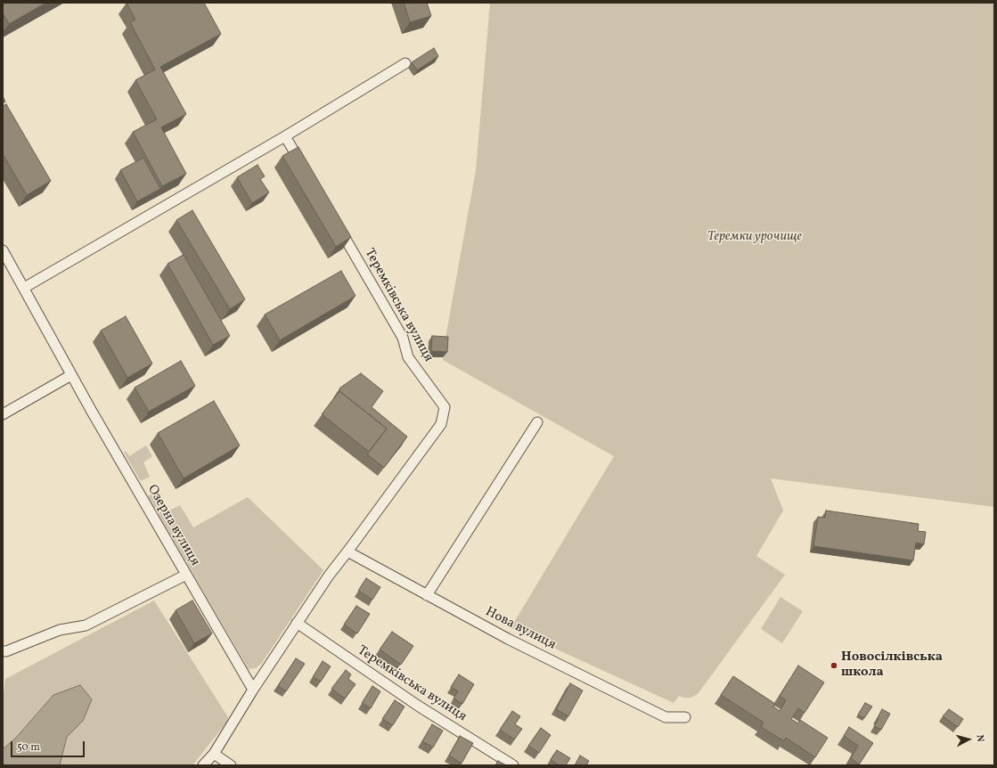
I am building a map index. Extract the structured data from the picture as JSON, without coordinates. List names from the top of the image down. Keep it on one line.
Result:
{"streets":{"street":["Теремківська вулиця","Озерна вулиця","Нова вулиця"]},"crossings":[["Теремківська вулиця","Озерна вулиця"],["Теремківська вулиця","Нова вулиця"]],"parks":["Теремки урочище"],"places":["Новосілківська школа"],"scale_bar":"50 m","north":"right"}
